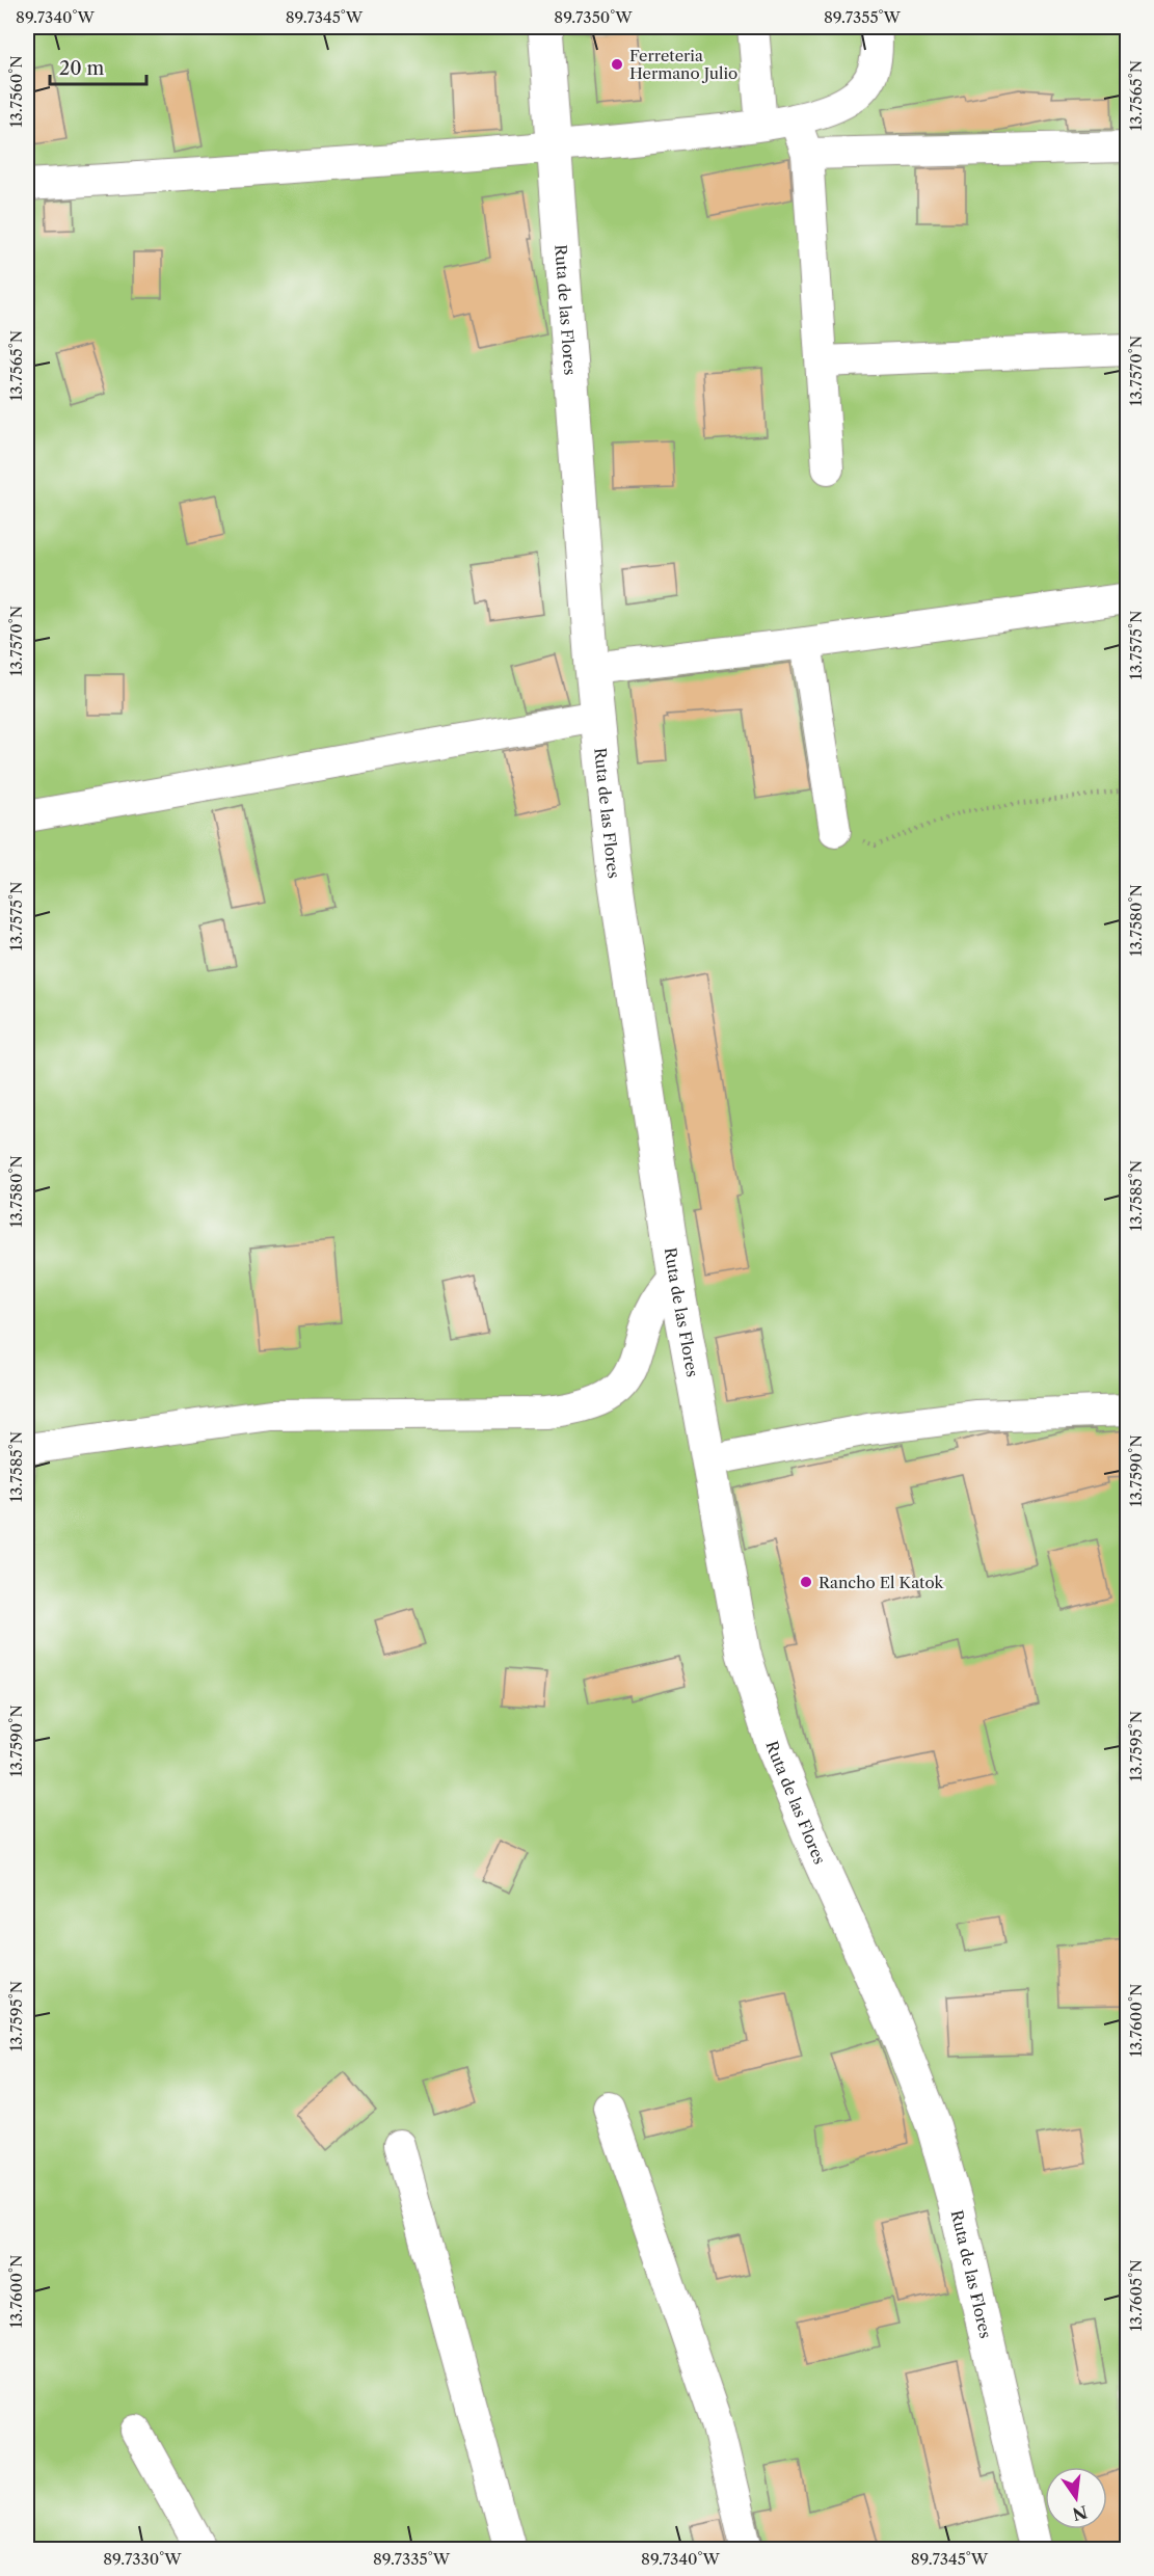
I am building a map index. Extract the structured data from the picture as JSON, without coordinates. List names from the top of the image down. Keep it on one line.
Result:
{"streets":{"main road":["Ruta de las Flores"]},"places":["Ferreteria Hermano Julio","Rancho El Katok"],"scale_bar":"20 m","north":"bottom","coordinates":["89.7340°W","89.7345°W","89.7350°W","89.7355°W","13.7560°N","13.7565°N","13.7570°N","13.7575°N","13.7580°N","13.7585°N","13.7590°N","13.7595°N","13.7600°N","13.7605°N","89.7330°W","89.7335°W"]}
